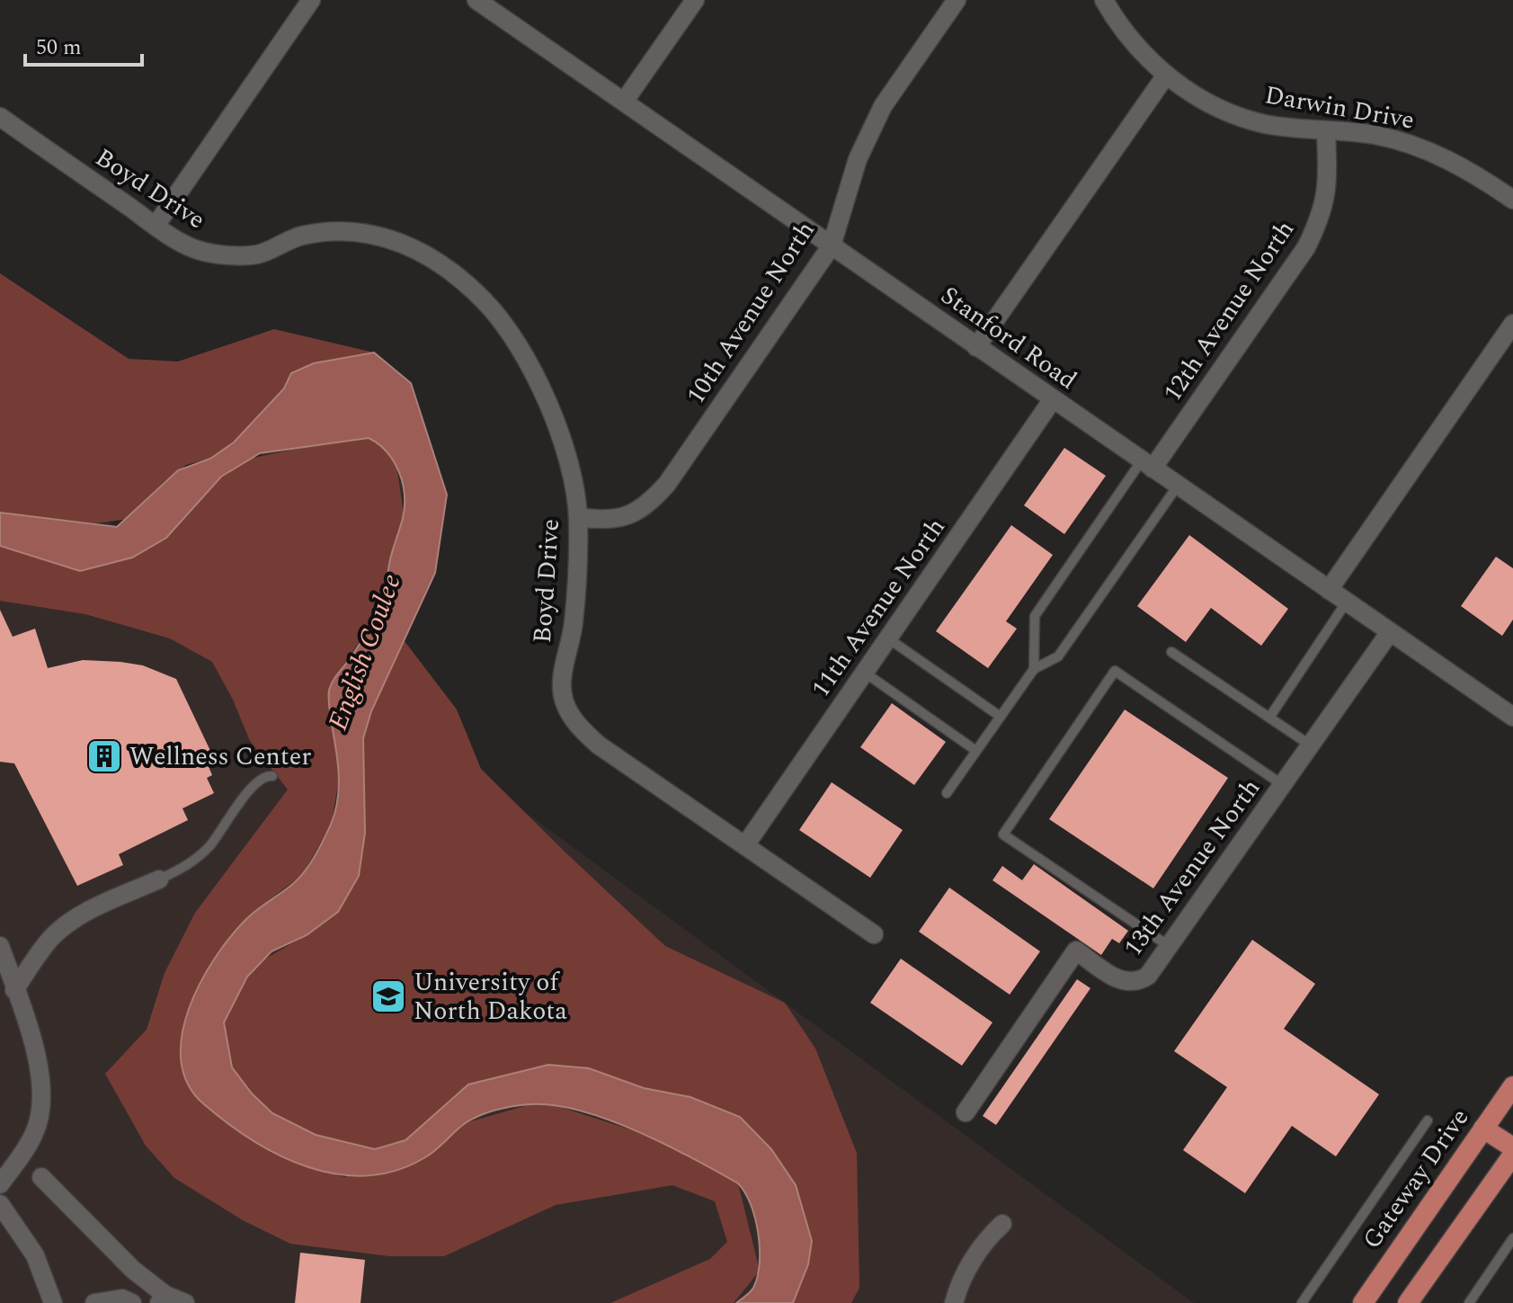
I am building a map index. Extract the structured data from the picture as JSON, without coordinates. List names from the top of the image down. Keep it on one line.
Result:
{"streets":{"highway":["Gateway Drive"],"street":["Darwin Drive","Boyd Drive","12th Avenue North","10th Avenue North","Stanford Road","11th Avenue North","13th Avenue North"]},"crossings":[["Darwin Drive","12th Avenue North"],["Boyd Drive","10th Avenue North"],["Boyd Drive","11th Avenue North"],["12th Avenue North","Stanford Road"],["10th Avenue North","Stanford Road"],["Stanford Road","11th Avenue North"],["Stanford Road","13th Avenue North"]],"water":["English Coulee"],"places":{"building":["Wellness Center"],"school or university":["University of North Dakota"]},"scale_bar":"50 m"}
